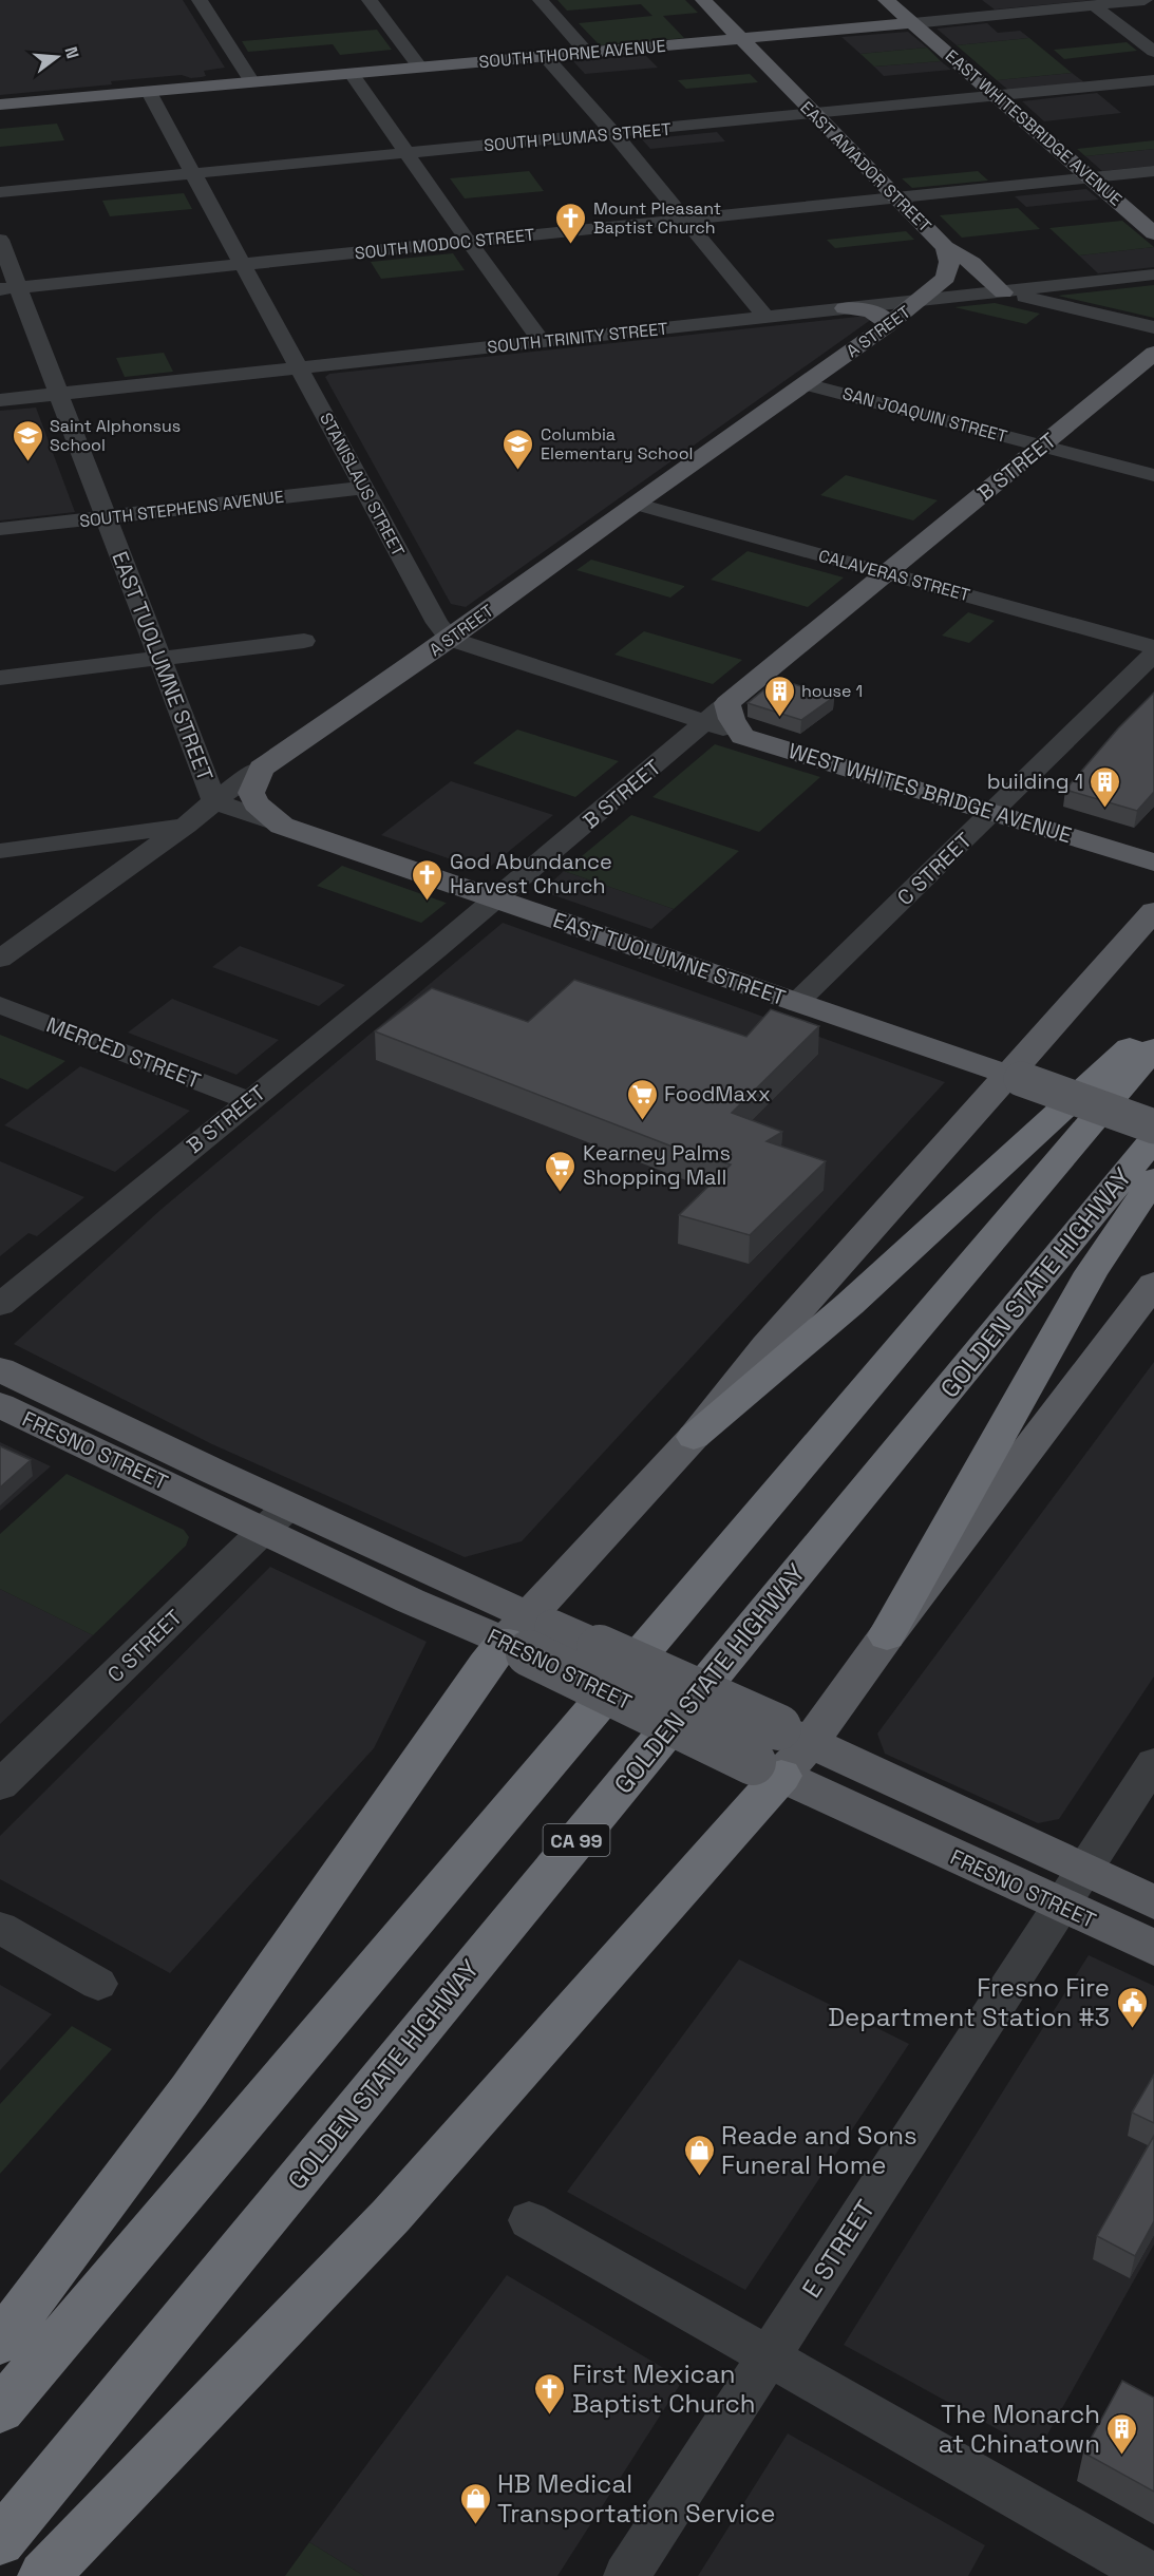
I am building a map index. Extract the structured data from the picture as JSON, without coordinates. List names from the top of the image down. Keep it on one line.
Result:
{"streets":{"highway":["GOLDEN STATE HIGHWAY","CA 99"],"main road":["SOUTH THORNE AVENUE","EAST WHITESBRIDGE AVENUE","EAST AMADOR STREET","A STREET","B STREET","EAST TUOLUMNE STREET","WEST WHITES BRIDGE AVENUE","FRESNO STREET"],"street":["SOUTH PLUMAS STREET","SOUTH MODOC STREET","SOUTH TRINITY STREET","SAN JOAQUIN STREET","STANISLAUS STREET","SOUTH STEPHENS AVENUE","CALAVERAS STREET","C STREET","MERCED STREET","E STREET"]},"crossings":[["SOUTH THORNE AVENUE","EAST WHITESBRIDGE AVENUE"],["SOUTH THORNE AVENUE","EAST AMADOR STREET"],["SOUTH THORNE AVENUE","STANISLAUS STREET"],["EAST WHITESBRIDGE AVENUE","SOUTH PLUMAS STREET"],["EAST WHITESBRIDGE AVENUE","SOUTH MODOC STREET"],["SOUTH PLUMAS STREET","EAST AMADOR STREET"],["SOUTH PLUMAS STREET","STANISLAUS STREET"],["EAST AMADOR STREET","SOUTH MODOC STREET"],["EAST AMADOR STREET","A STREET"],["EAST AMADOR STREET","SOUTH TRINITY STREET"],["SOUTH MODOC STREET","STANISLAUS STREET"],["SOUTH MODOC STREET","EAST TUOLUMNE STREET"],["A STREET","SOUTH TRINITY STREET"],["A STREET","SAN JOAQUIN STREET"],["A STREET","STANISLAUS STREET"],["A STREET","CALAVERAS STREET"],["A STREET","EAST TUOLUMNE STREET"],["SOUTH TRINITY STREET","STANISLAUS STREET"],["SOUTH TRINITY STREET","EAST TUOLUMNE STREET"],["SAN JOAQUIN STREET","B STREET"],["B STREET","CALAVERAS STREET"],["B STREET","EAST TUOLUMNE STREET"],["B STREET","WEST WHITES BRIDGE AVENUE"],["B STREET","MERCED STREET"],["STANISLAUS STREET","SOUTH STEPHENS AVENUE"],["SOUTH STEPHENS AVENUE","EAST TUOLUMNE STREET"],["EAST TUOLUMNE STREET","C STREET"],["WEST WHITES BRIDGE AVENUE","C STREET"],["C STREET","FRESNO STREET"],["FRESNO STREET","E STREET"]],"places":{"church":["Mount Pleasant Baptist Church","God Abundance Harvest Church","First Mexican Baptist Church"],"school or university":["Saint Alphonsus School","Columbia Elementary School"],"building":["house 1","building 1","The Monarch at Chinatown"],"supermarket":["FoodMaxx","Kearney Palms Shopping Mall"],"public building":["Fresno Fire Department Station #3"],"shop":["Reade and Sons Funeral Home","HB Medical Transportation Service"]},"north":"right"}
